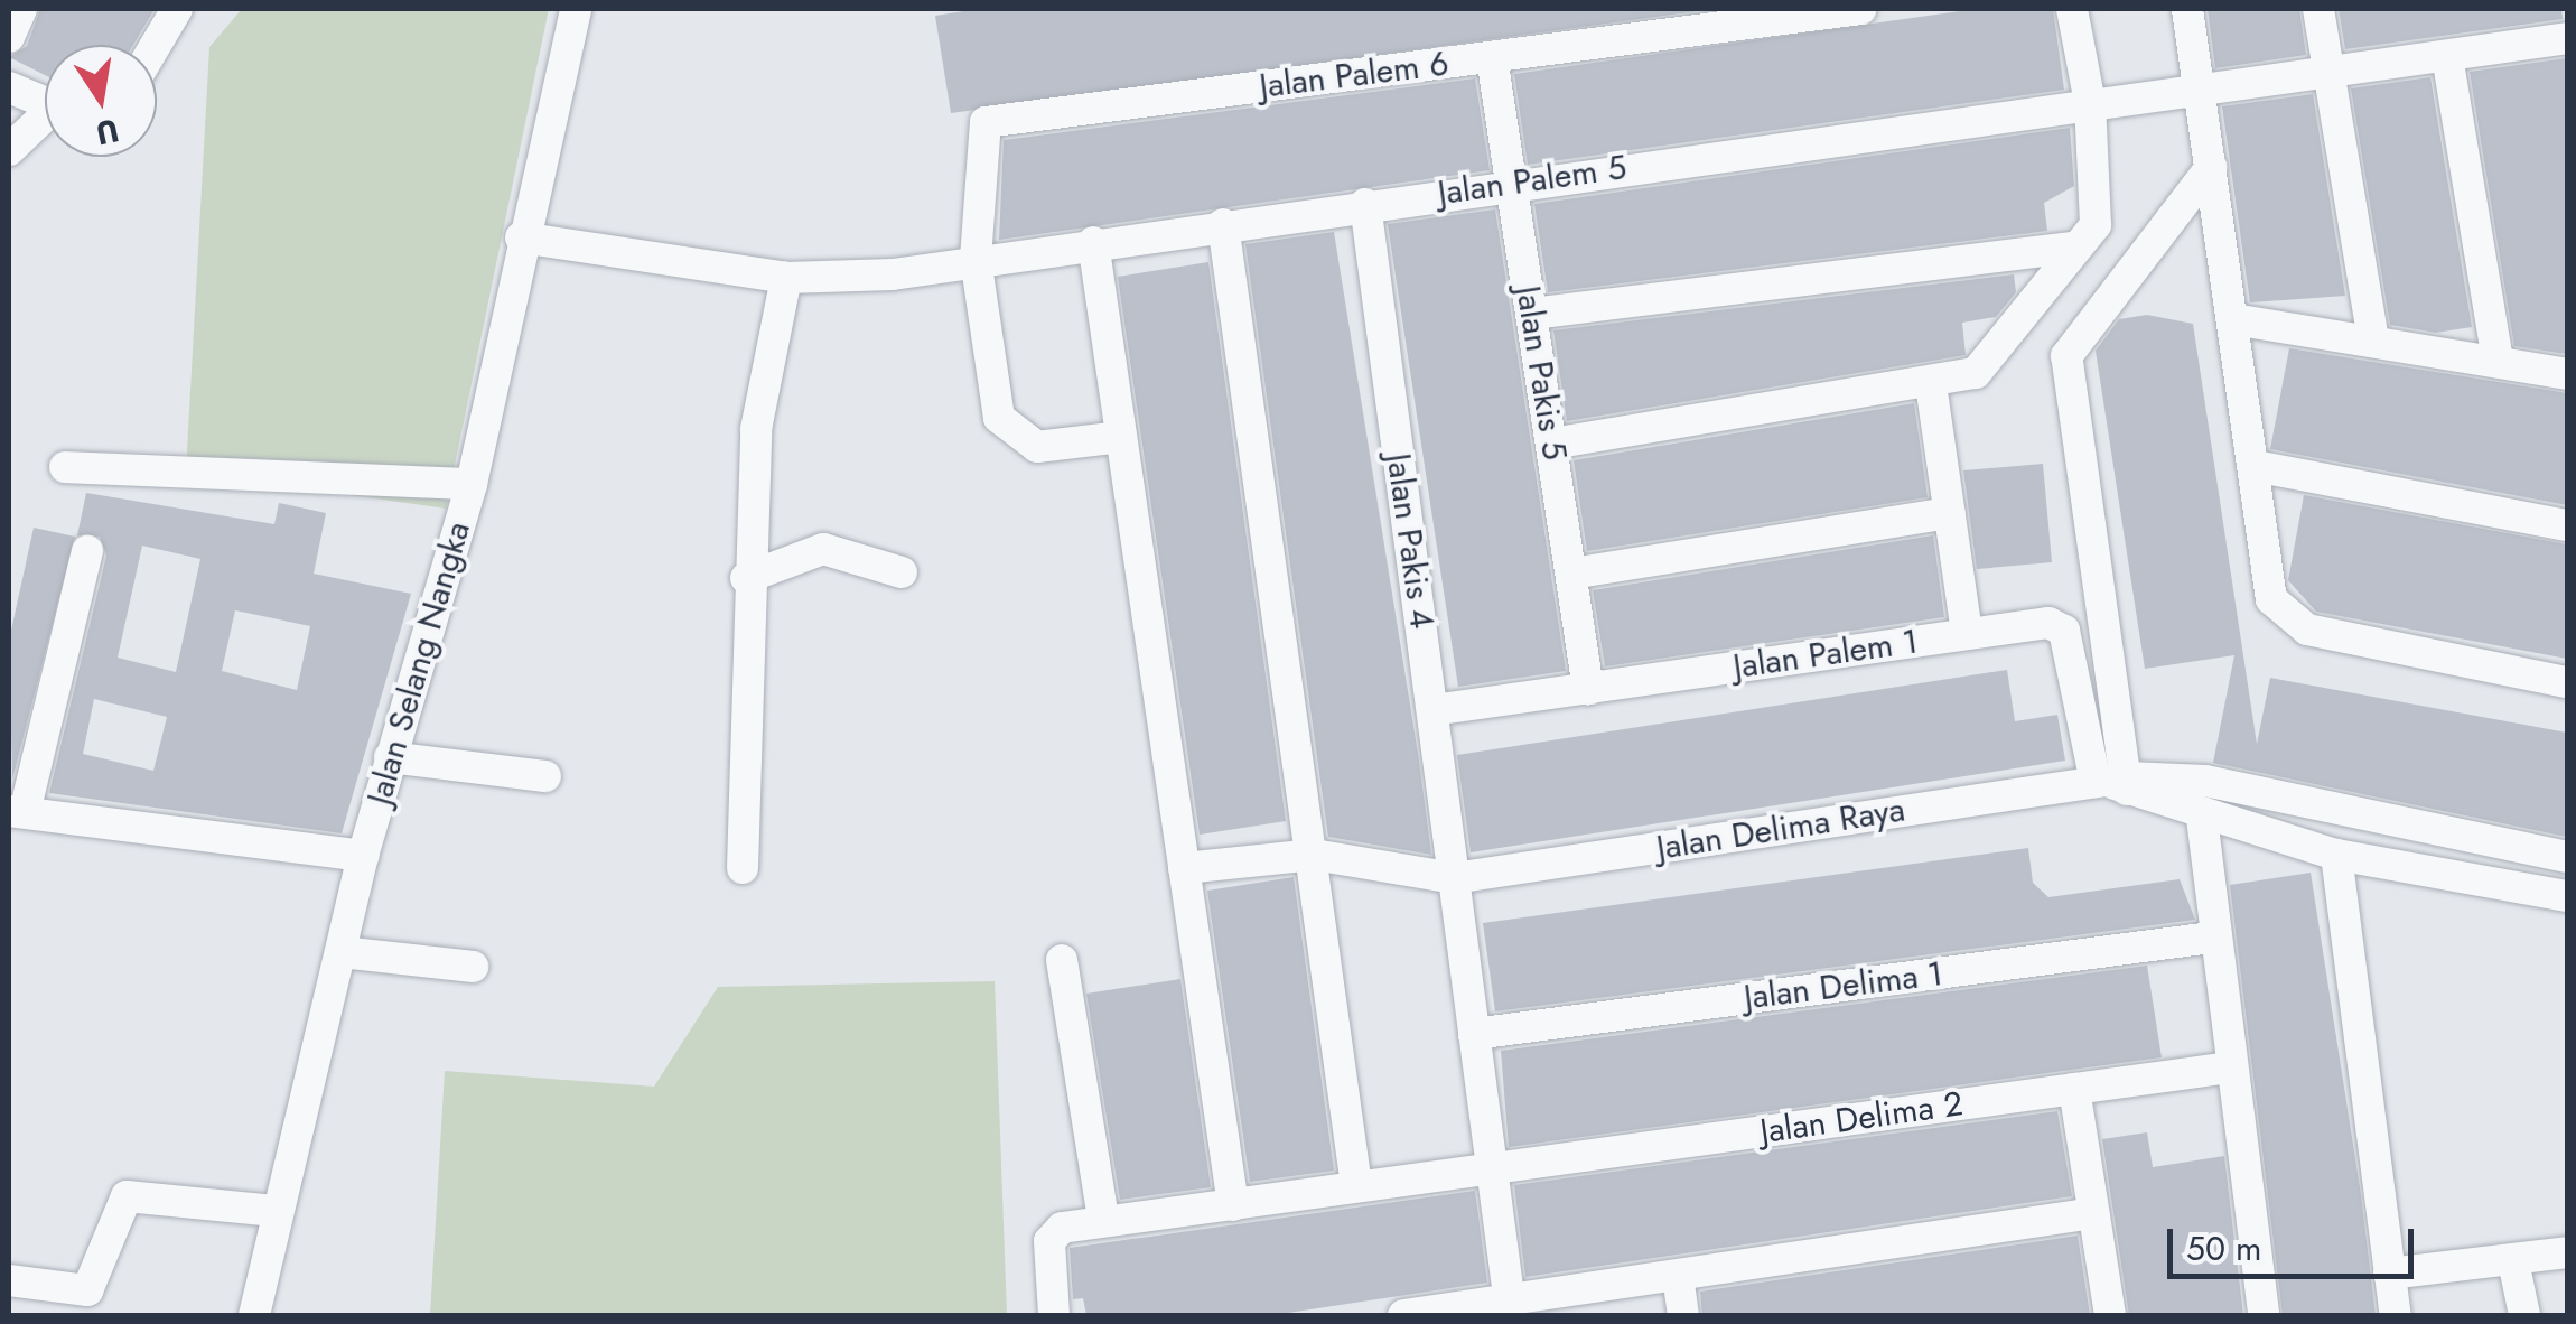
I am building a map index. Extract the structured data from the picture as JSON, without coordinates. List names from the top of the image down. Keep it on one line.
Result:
{"streets":{"street":["Jalan Palem 6","Jalan Palem 5","Jalan Pakis 5","Jalan Pakis 4","Jalan Palem 1","Jalan Selang Nangka","Jalan Delima Raya","Jalan Delima 1","Jalan Delima 2"]},"crossings":[["Jalan Palem 6","Jalan Palem 5"],["Jalan Palem 6","Jalan Pakis 5"],["Jalan Palem 5","Jalan Pakis 5"],["Jalan Palem 5","Jalan Pakis 4"],["Jalan Palem 5","Jalan Selang Nangka"],["Jalan Pakis 5","Jalan Palem 1"],["Jalan Pakis 4","Jalan Palem 1"],["Jalan Pakis 4","Jalan Delima Raya"],["Jalan Pakis 4","Jalan Delima 1"],["Jalan Pakis 4","Jalan Delima 2"],["Jalan Palem 1","Jalan Delima Raya"]],"scale_bar":"50 m","north":"bottom"}
